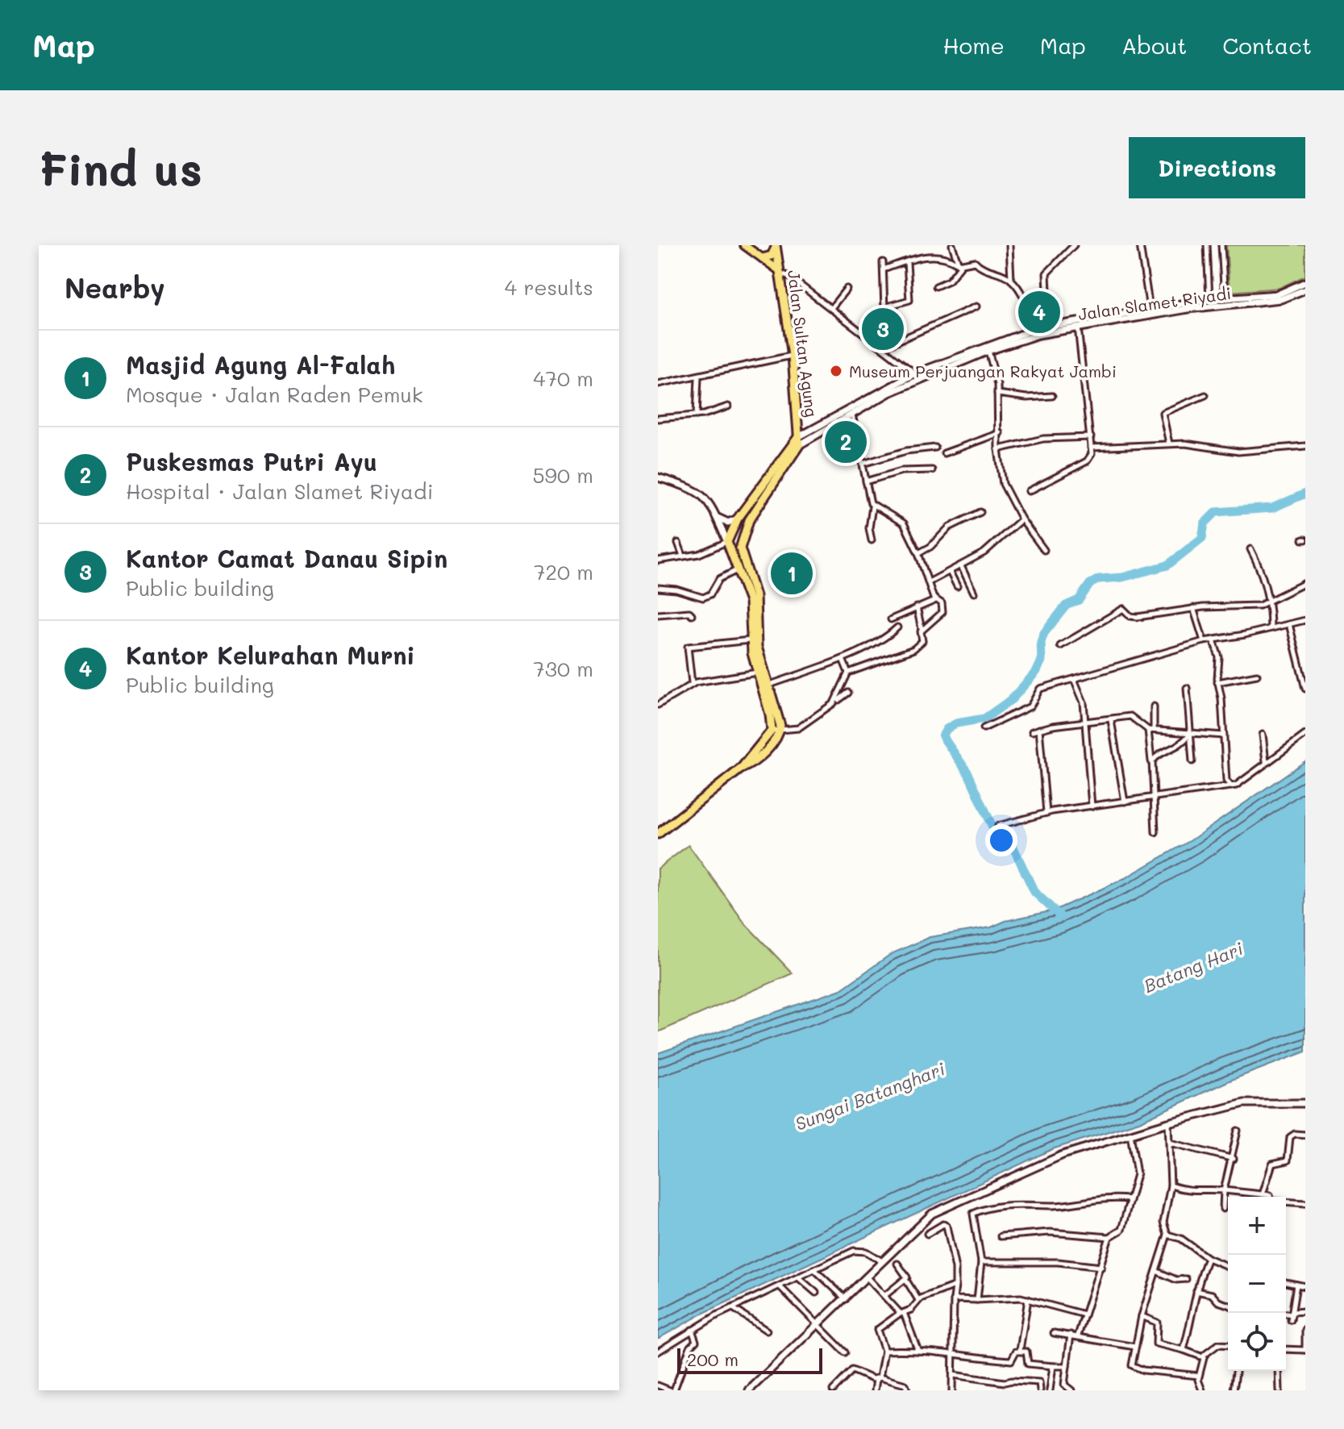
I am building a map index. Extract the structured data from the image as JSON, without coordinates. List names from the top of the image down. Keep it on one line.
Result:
{"streets":{"highway":["Jalan Sultan Agung"],"main road":["Jalan Slamet Riyadi"]},"crossings":[["Jalan Slamet Riyadi","Jalan Sultan Agung"]],"water":["Batang Hari","Sungai Batanghari"],"places":["Museum Perjuangan Rakyat Jambi"],"scale_bar":"200 m","page":{"header":"Map","nav":["Home","Map","About","Contact"],"buttons":"Directions","title":"Find us","heading":["Nearby","4 results"],"pins":["4","3","2","1"],"list":[{"mark":"1","name":"Masjid Agung Al-Falah","note":"Mosque · Jalan Raden Pemuk","value":"470 m"},{"mark":"2","name":"Puskesmas Putri Ayu","note":"Hospital · Jalan Slamet Riyadi","value":"590 m"},{"mark":"3","name":"Kantor Camat Danau Sipin","note":"Public building","value":"720 m"},{"mark":"4","name":"Kantor Kelurahan Murni","note":"Public building","value":"730 m"}],"map_buttons":["+","−"],"scale":"200 m"}}
